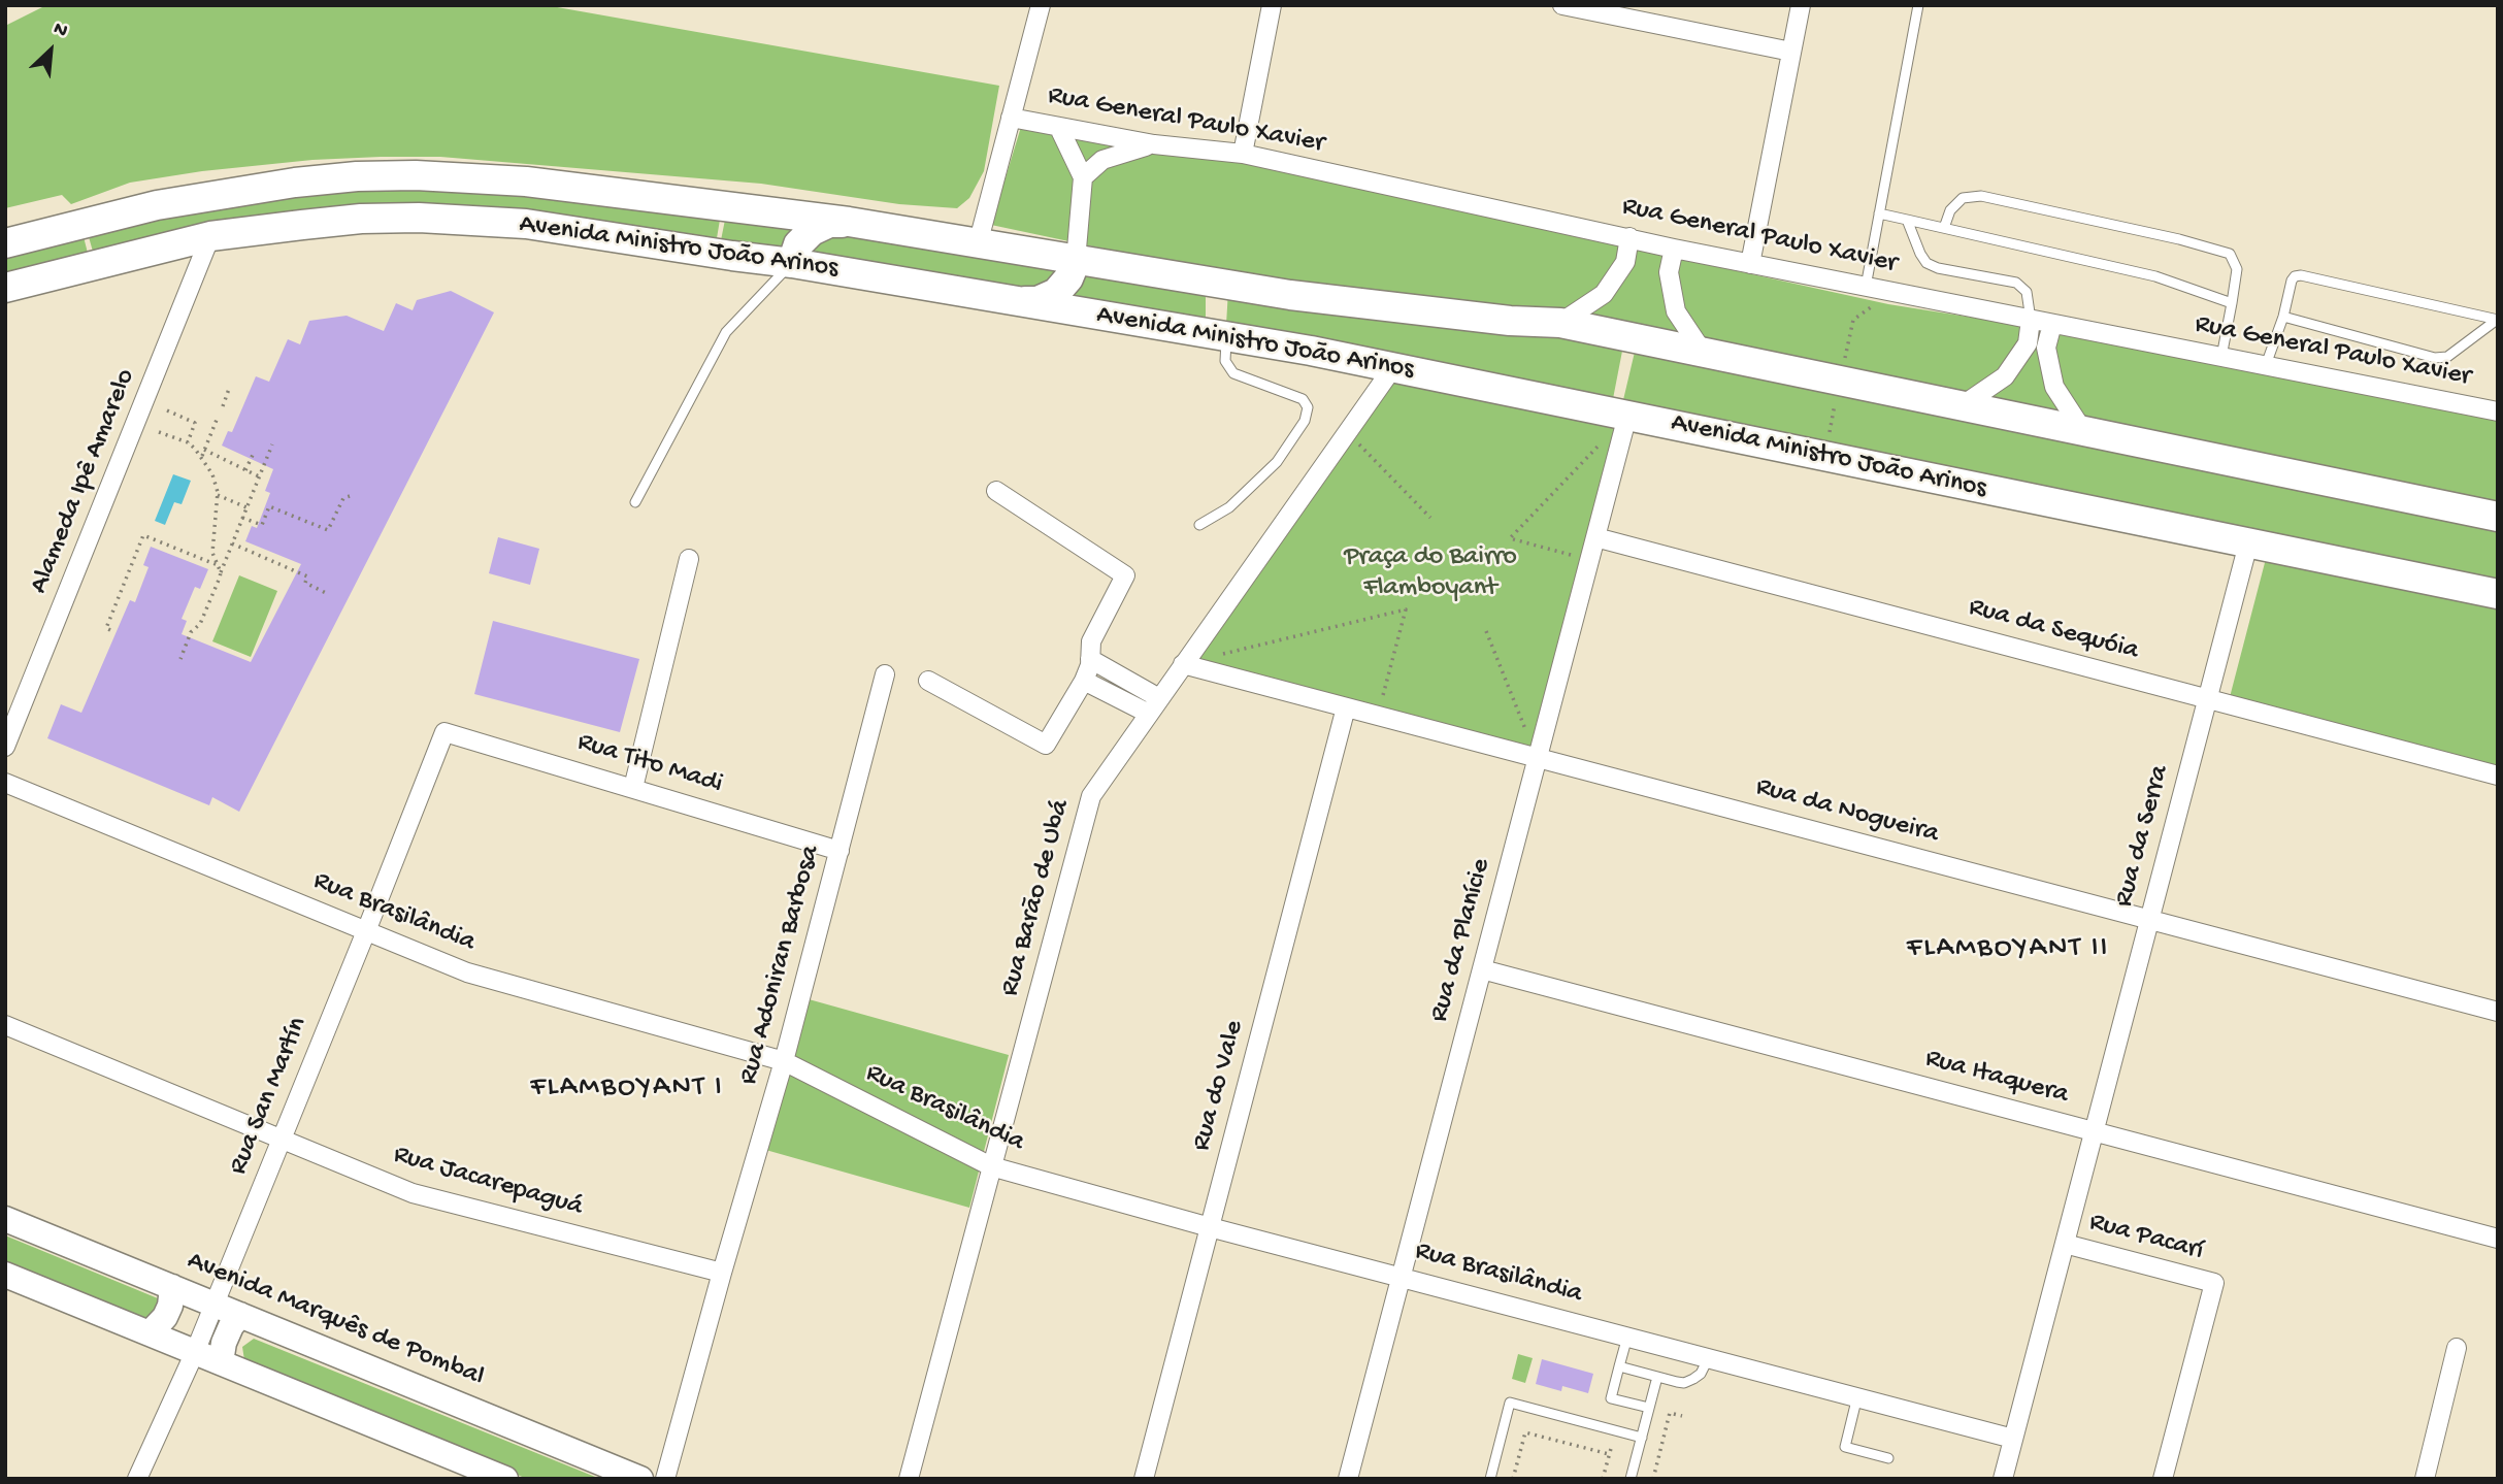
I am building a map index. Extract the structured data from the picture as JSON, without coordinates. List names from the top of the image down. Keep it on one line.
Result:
{"streets":{"main road":["Avenida Ministro João Arinos","Avenida Marquês de Pombal"],"street":["Rua General Paulo Xavier","Alameda Ipê Amarelo","Rua da Sequóia","Rua Tito Madi","Rua da Nogueira","Rua da Serra","Rua Barão de Ubá","Rua Brasilândia","Rua da Planície","Rua Adoniran Barbosa","Rua Itaquera","Rua do Vale","Rua San Martín","Rua Jacarepaguá","Rua Pacarí"]},"crossings":[["Avenida Ministro João Arinos","Alameda Ipê Amarelo"],["Avenida Ministro João Arinos","Rua da Serra"],["Avenida Ministro João Arinos","Rua Barão de Ubá"],["Avenida Ministro João Arinos","Rua da Planície"],["Rua da Sequóia","Rua da Serra"],["Rua da Sequóia","Rua da Planície"],["Rua Tito Madi","Rua Adoniran Barbosa"],["Rua Tito Madi","Rua San Martín"],["Rua da Nogueira","Rua da Serra"],["Rua da Nogueira","Rua Barão de Ubá"],["Rua da Nogueira","Rua da Planície"],["Rua da Nogueira","Rua do Vale"],["Rua da Serra","Rua Brasilândia"],["Rua da Serra","Rua Itaquera"],["Rua da Serra","Rua Pacarí"],["Rua Barão de Ubá","Rua Brasilândia"],["Rua Brasilândia","Rua da Planície"],["Rua Brasilândia","Rua Adoniran Barbosa"],["Rua Brasilândia","Rua do Vale"],["Rua Brasilândia","Rua San Martín"],["Rua da Planície","Rua Itaquera"],["Rua Adoniran Barbosa","Rua Jacarepaguá"],["Rua San Martín","Rua Jacarepaguá"],["Rua San Martín","Avenida Marquês de Pombal"]],"districts":["FLAMBOYANT II","FLAMBOYANT I"],"parks":["Praça do Bairro Flamboyant"],"north":"top right"}
